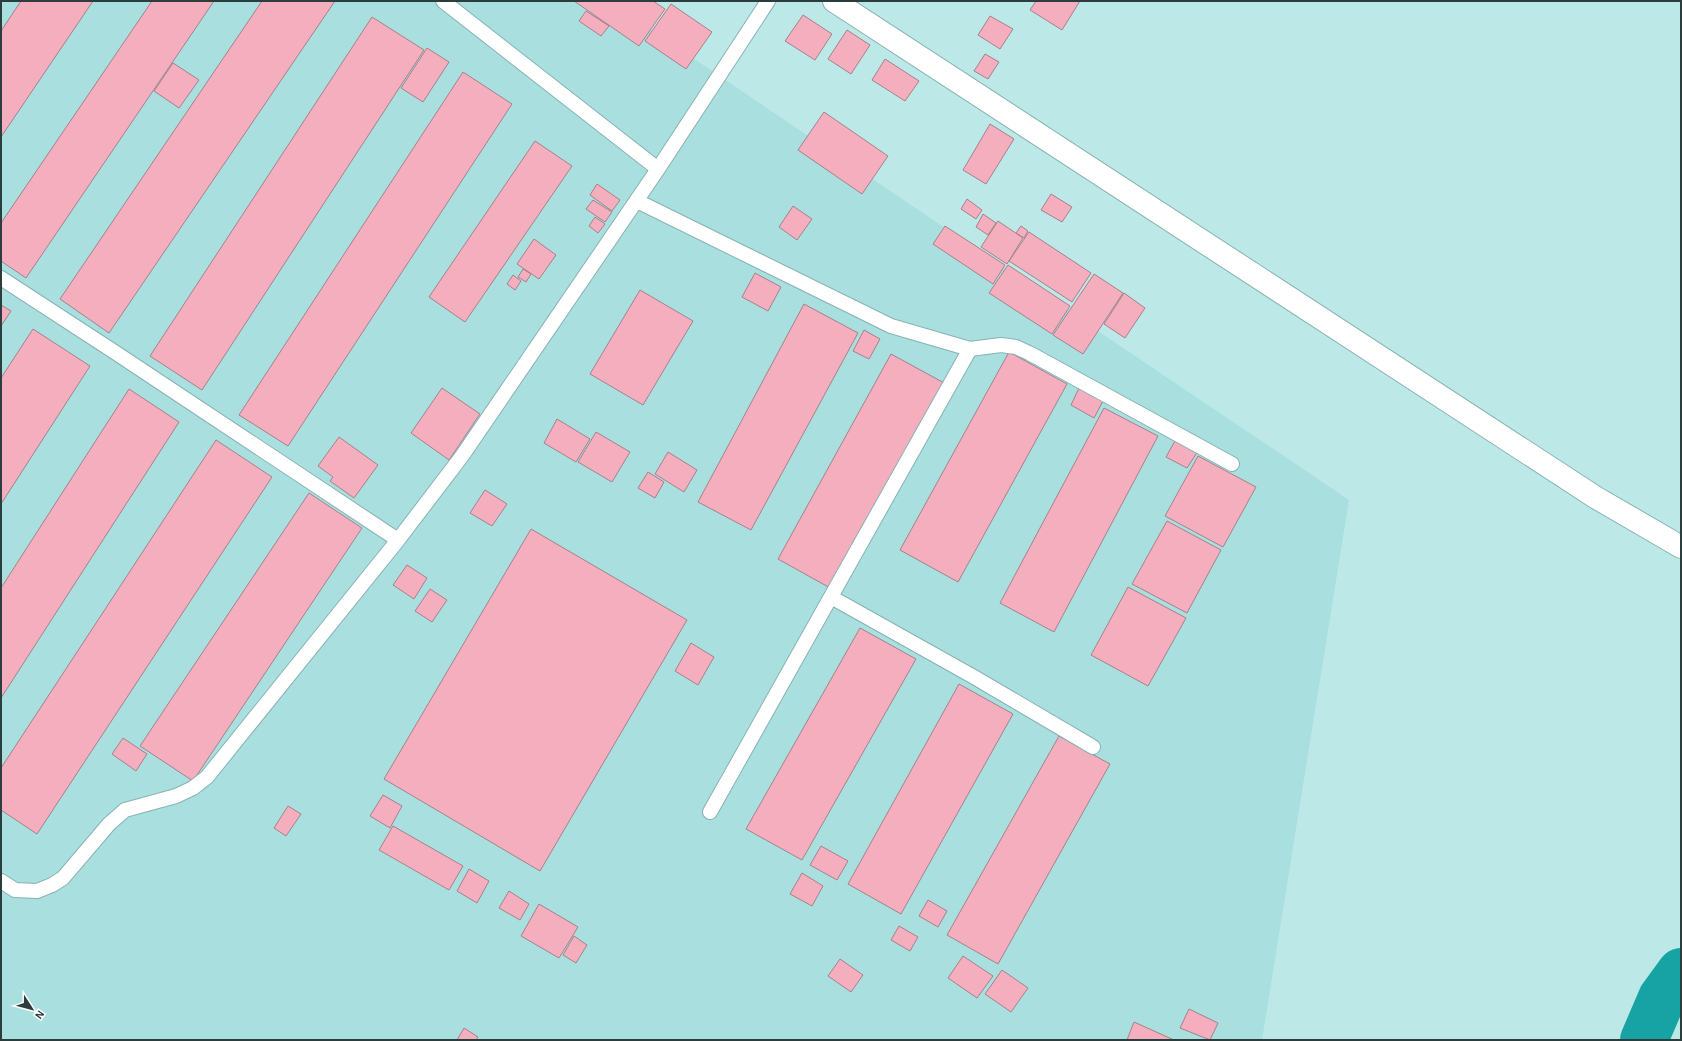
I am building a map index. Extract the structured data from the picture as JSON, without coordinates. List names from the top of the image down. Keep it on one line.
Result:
{"north":"bottom right"}
